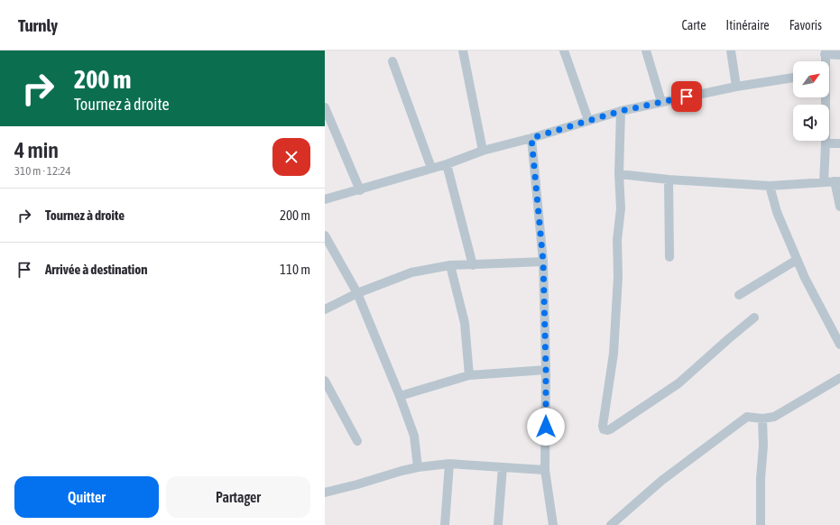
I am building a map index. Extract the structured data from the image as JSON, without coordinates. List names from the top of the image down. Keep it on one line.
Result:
{"north":"top right","page":{"header":"Turnly","nav":["Carte","Itinéraire","Favoris"],"turn":["200 m","Tournez à droite"],"heading":["4 min","310 m · 12:24"],"list":[{"name":"Tournez à droite","value":"200 m"},{"name":"Arrivée à destination","value":"110 m"}],"buttons":["Quitter","Partager"]}}
